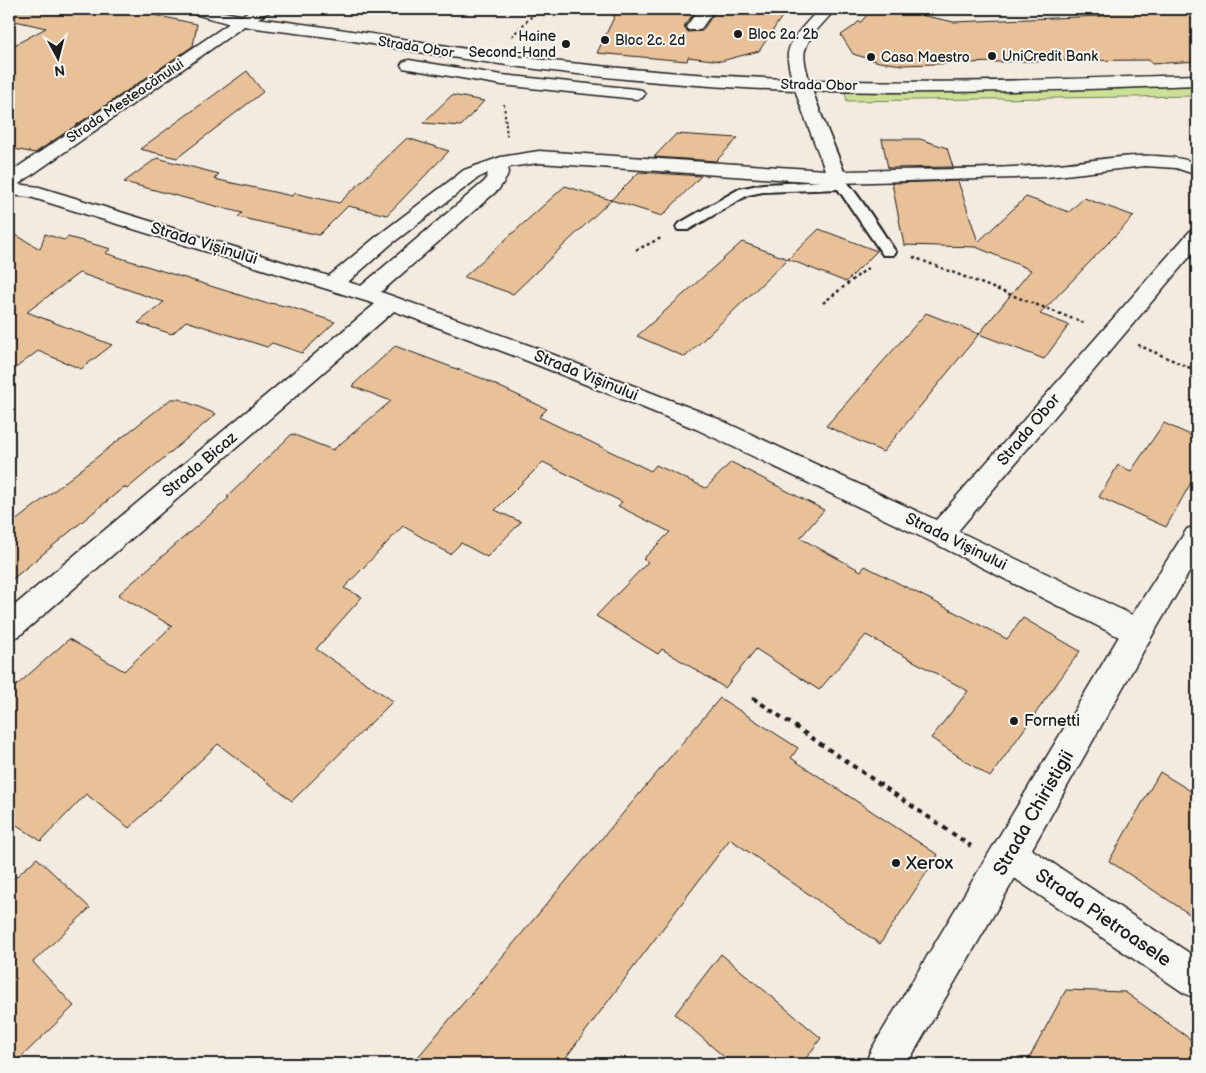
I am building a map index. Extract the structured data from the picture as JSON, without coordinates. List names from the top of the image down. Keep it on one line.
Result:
{"streets":{"street":["Strada Obor","Strada Mesteacănului","Strada Vișinului","Strada Bicaz","Strada Chiristigii","Strada Pietroasele"]},"crossings":[["Strada Obor","Strada Mesteacănului"],["Strada Obor","Strada Vișinului"],["Strada Vișinului","Strada Bicaz"],["Strada Vișinului","Strada Chiristigii"],["Strada Chiristigii","Strada Pietroasele"]],"places":["Bloc 2a. 2b","Bloc 2c. 2d","Haine Second-Hand","UniCredit Bank","Casa Maestro","Fornetti","Xerox"],"north":"bottom"}
